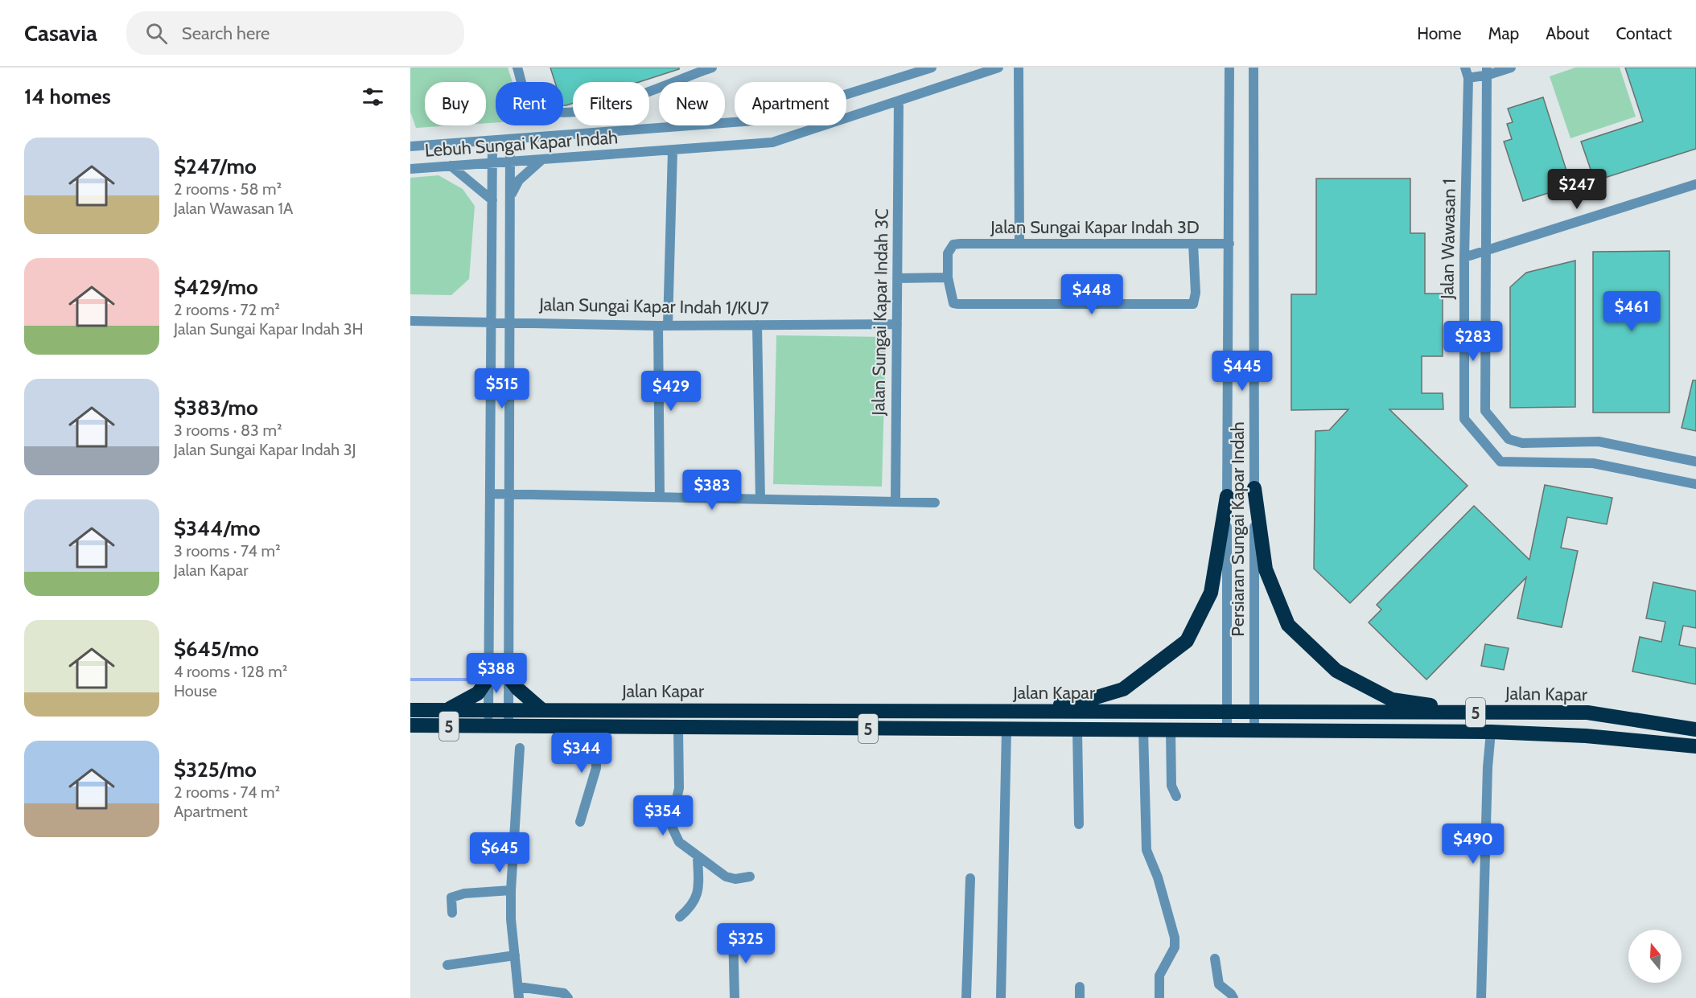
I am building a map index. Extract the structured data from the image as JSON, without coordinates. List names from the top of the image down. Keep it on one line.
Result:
{"streets":{"highway":["Jalan Kapar","5"],"street":["Lebuh Sungai Kapar Indah","Jalan Sungai Kapar Indah 3D","Jalan Wawasan 1","Jalan Sungai Kapar Indah 1/KU7","Jalan Sungai Kapar Indah 3C","Persiaran Sungai Kapar Indah"]},"crossings":[["Lebuh Sungai Kapar Indah","Jalan Sungai Kapar Indah 3C"],["Jalan Sungai Kapar Indah 3D","Persiaran Sungai Kapar Indah"],["Jalan Sungai Kapar Indah 1/KU7","Jalan Sungai Kapar Indah 3C"],["Persiaran Sungai Kapar Indah","Jalan Kapar"]],"north":"top","page":{"header":"Casavia","search":"Search here","nav":["Home","Map","About","Contact"],"heading":"14 homes","chip":["Buy","Rent","Filters","New","Apartment"],"list":[{"name":"$247/mo","note":"2 rooms · 58 m² · Jalan Wawasan 1A"},{"name":"$429/mo","note":"2 rooms · 72 m² · Jalan Sungai Kapar Indah 3H"},{"name":"$383/mo","note":"3 rooms · 83 m² · Jalan Sungai Kapar Indah 3J"},{"name":"$344/mo","note":"3 rooms · 74 m² · Jalan Kapar"},{"name":"$645/mo","note":"4 rooms · 128 m² · House"},{"name":"$325/mo","note":"2 rooms · 74 m² · Apartment"}],"price":["$247","$448","$461","$283","$445","$515","$429","$383","$388","$344","$354","$490","$645","$325"]}}
